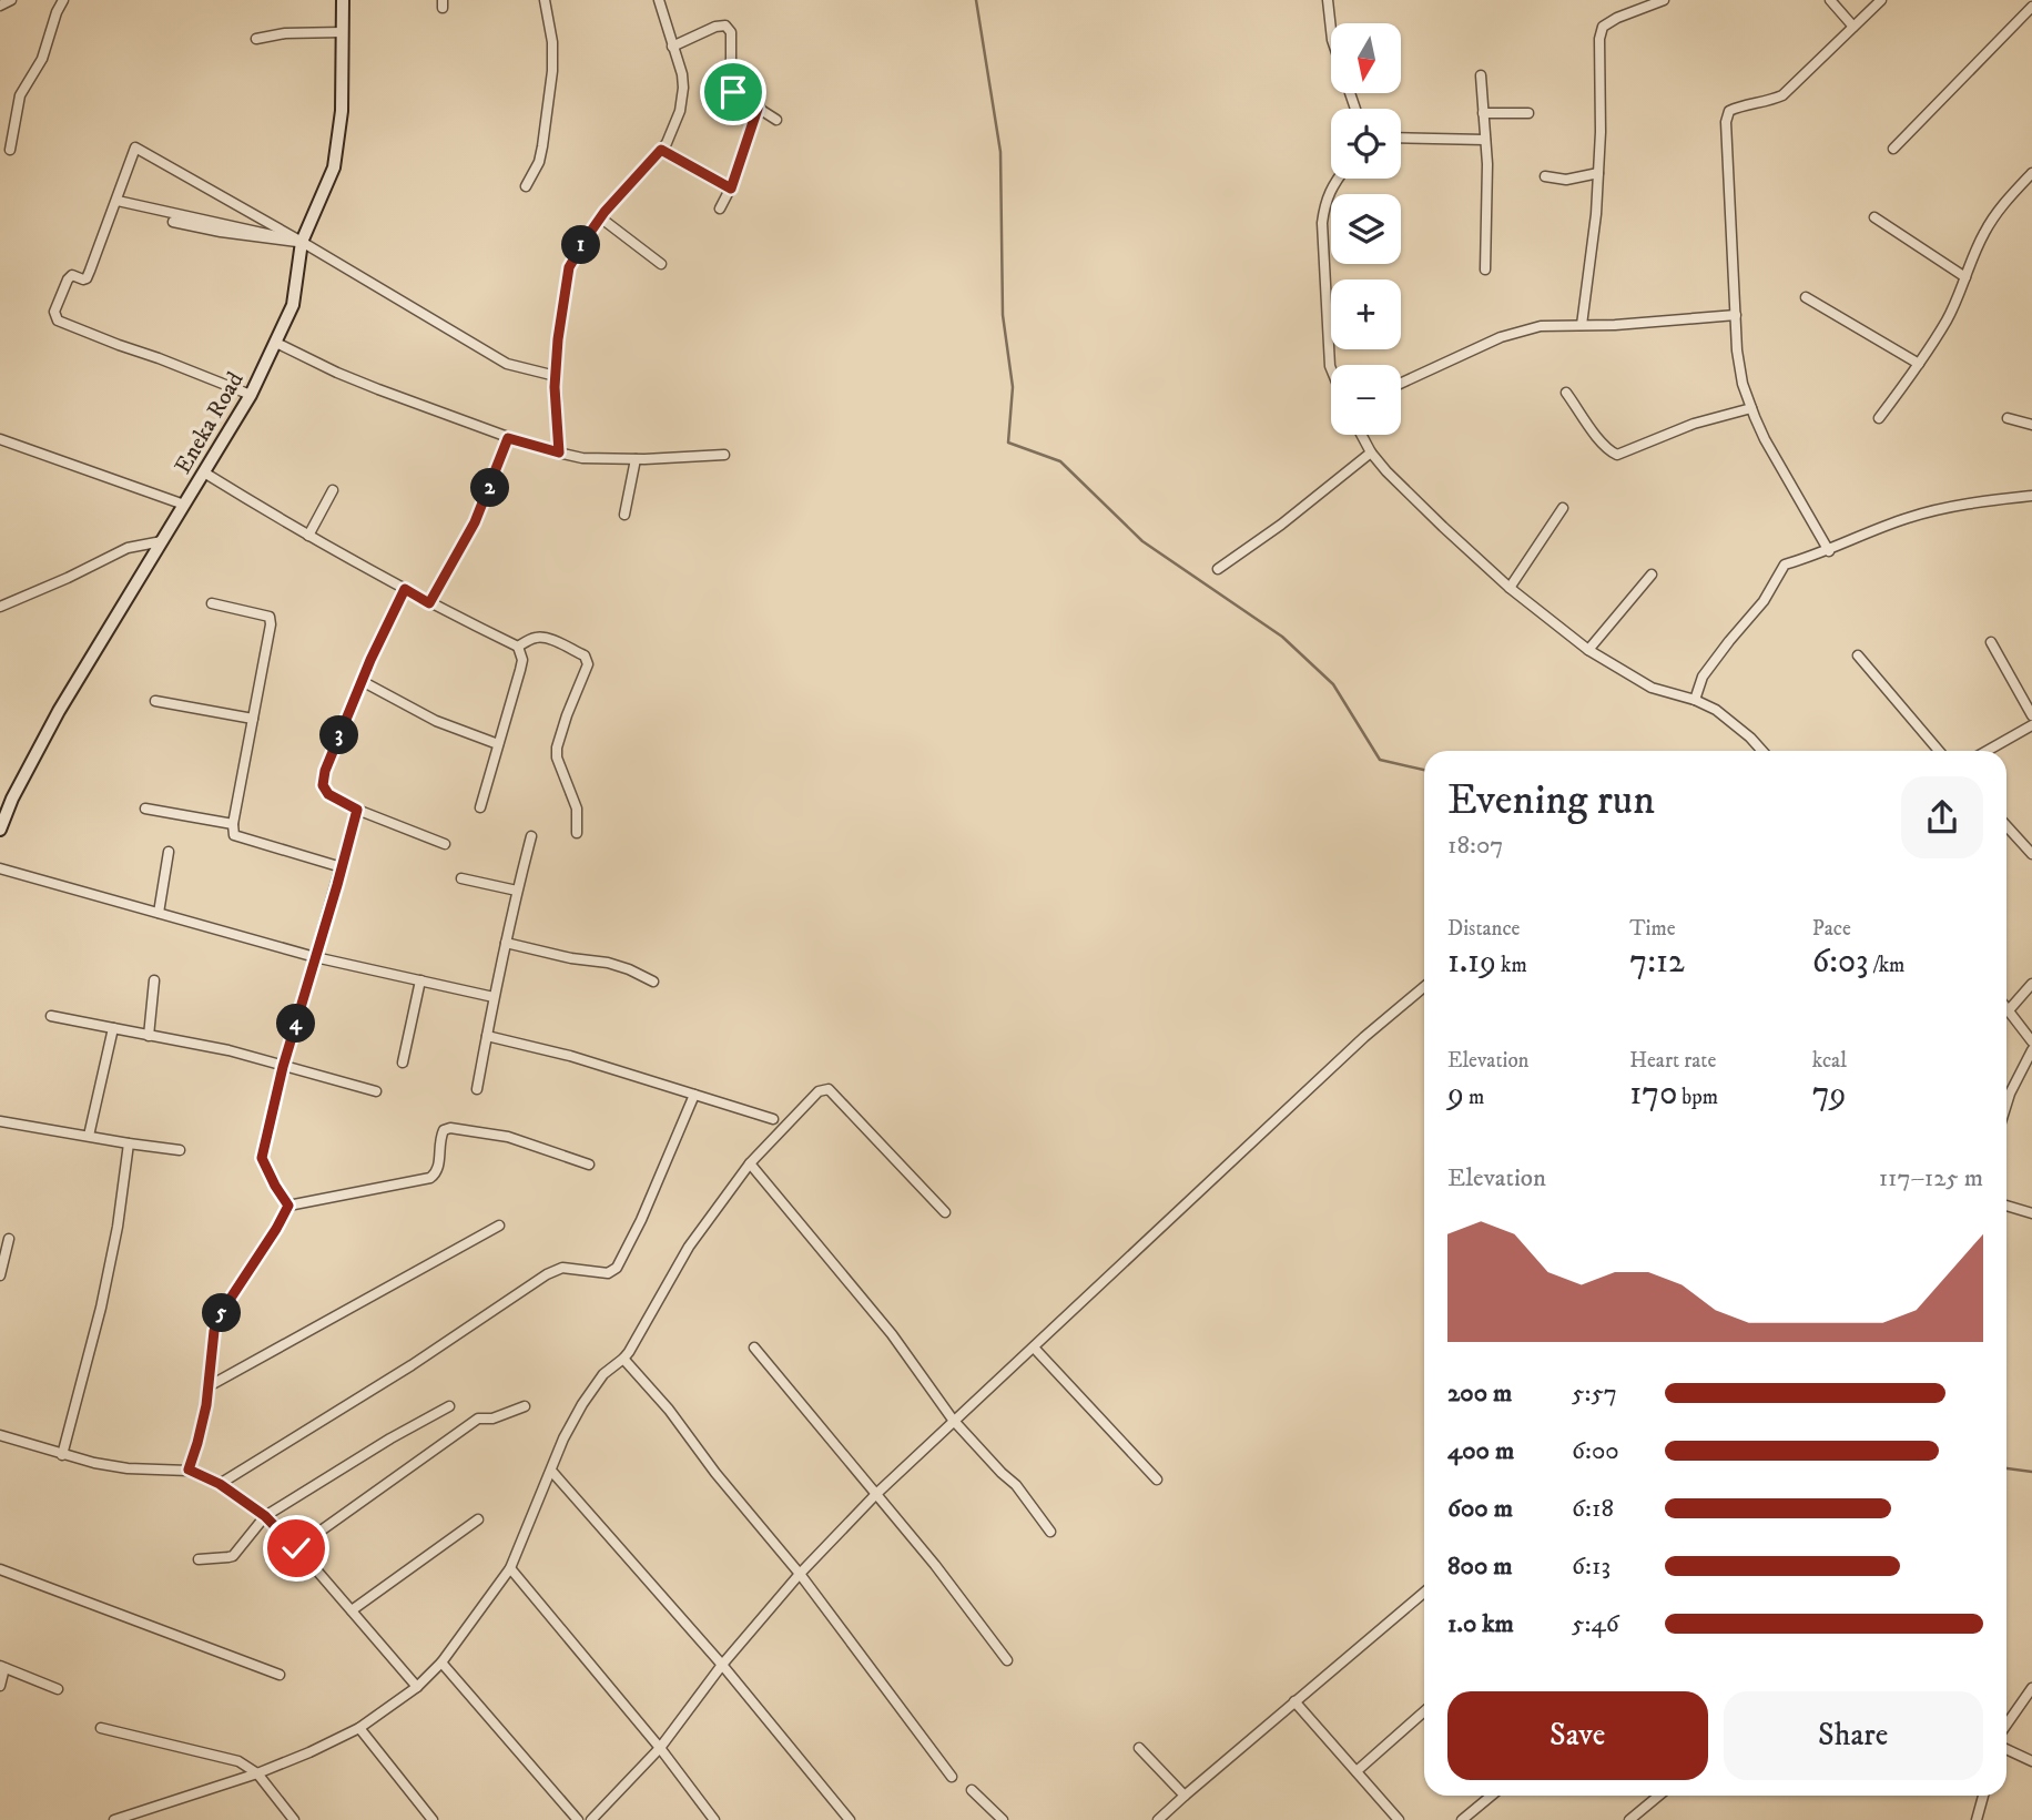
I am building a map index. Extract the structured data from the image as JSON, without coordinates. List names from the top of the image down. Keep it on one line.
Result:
{"streets":{"main road":["Eneka Road"]},"north":"bottom","page":{"map_buttons":["+","−"],"pins":["1","2","3","4","5"],"heading":["Evening run","18:07"],"stats":[["Distance","1.19 km"],["Time","7:12"],["Pace","6:03 /km"],["Elevation","9 m"],["Heart rate","170 bpm"],["kcal","79"]],"chart":["Elevation","117–125 m"],"list":[{"name":"200 m","note":"5:57"},{"name":"400 m","note":"6:00"},{"name":"600 m","note":"6:18"},{"name":"800 m","note":"6:13"},{"name":"1.0 km","note":"5:46"}],"buttons":["Save","Share"]}}
